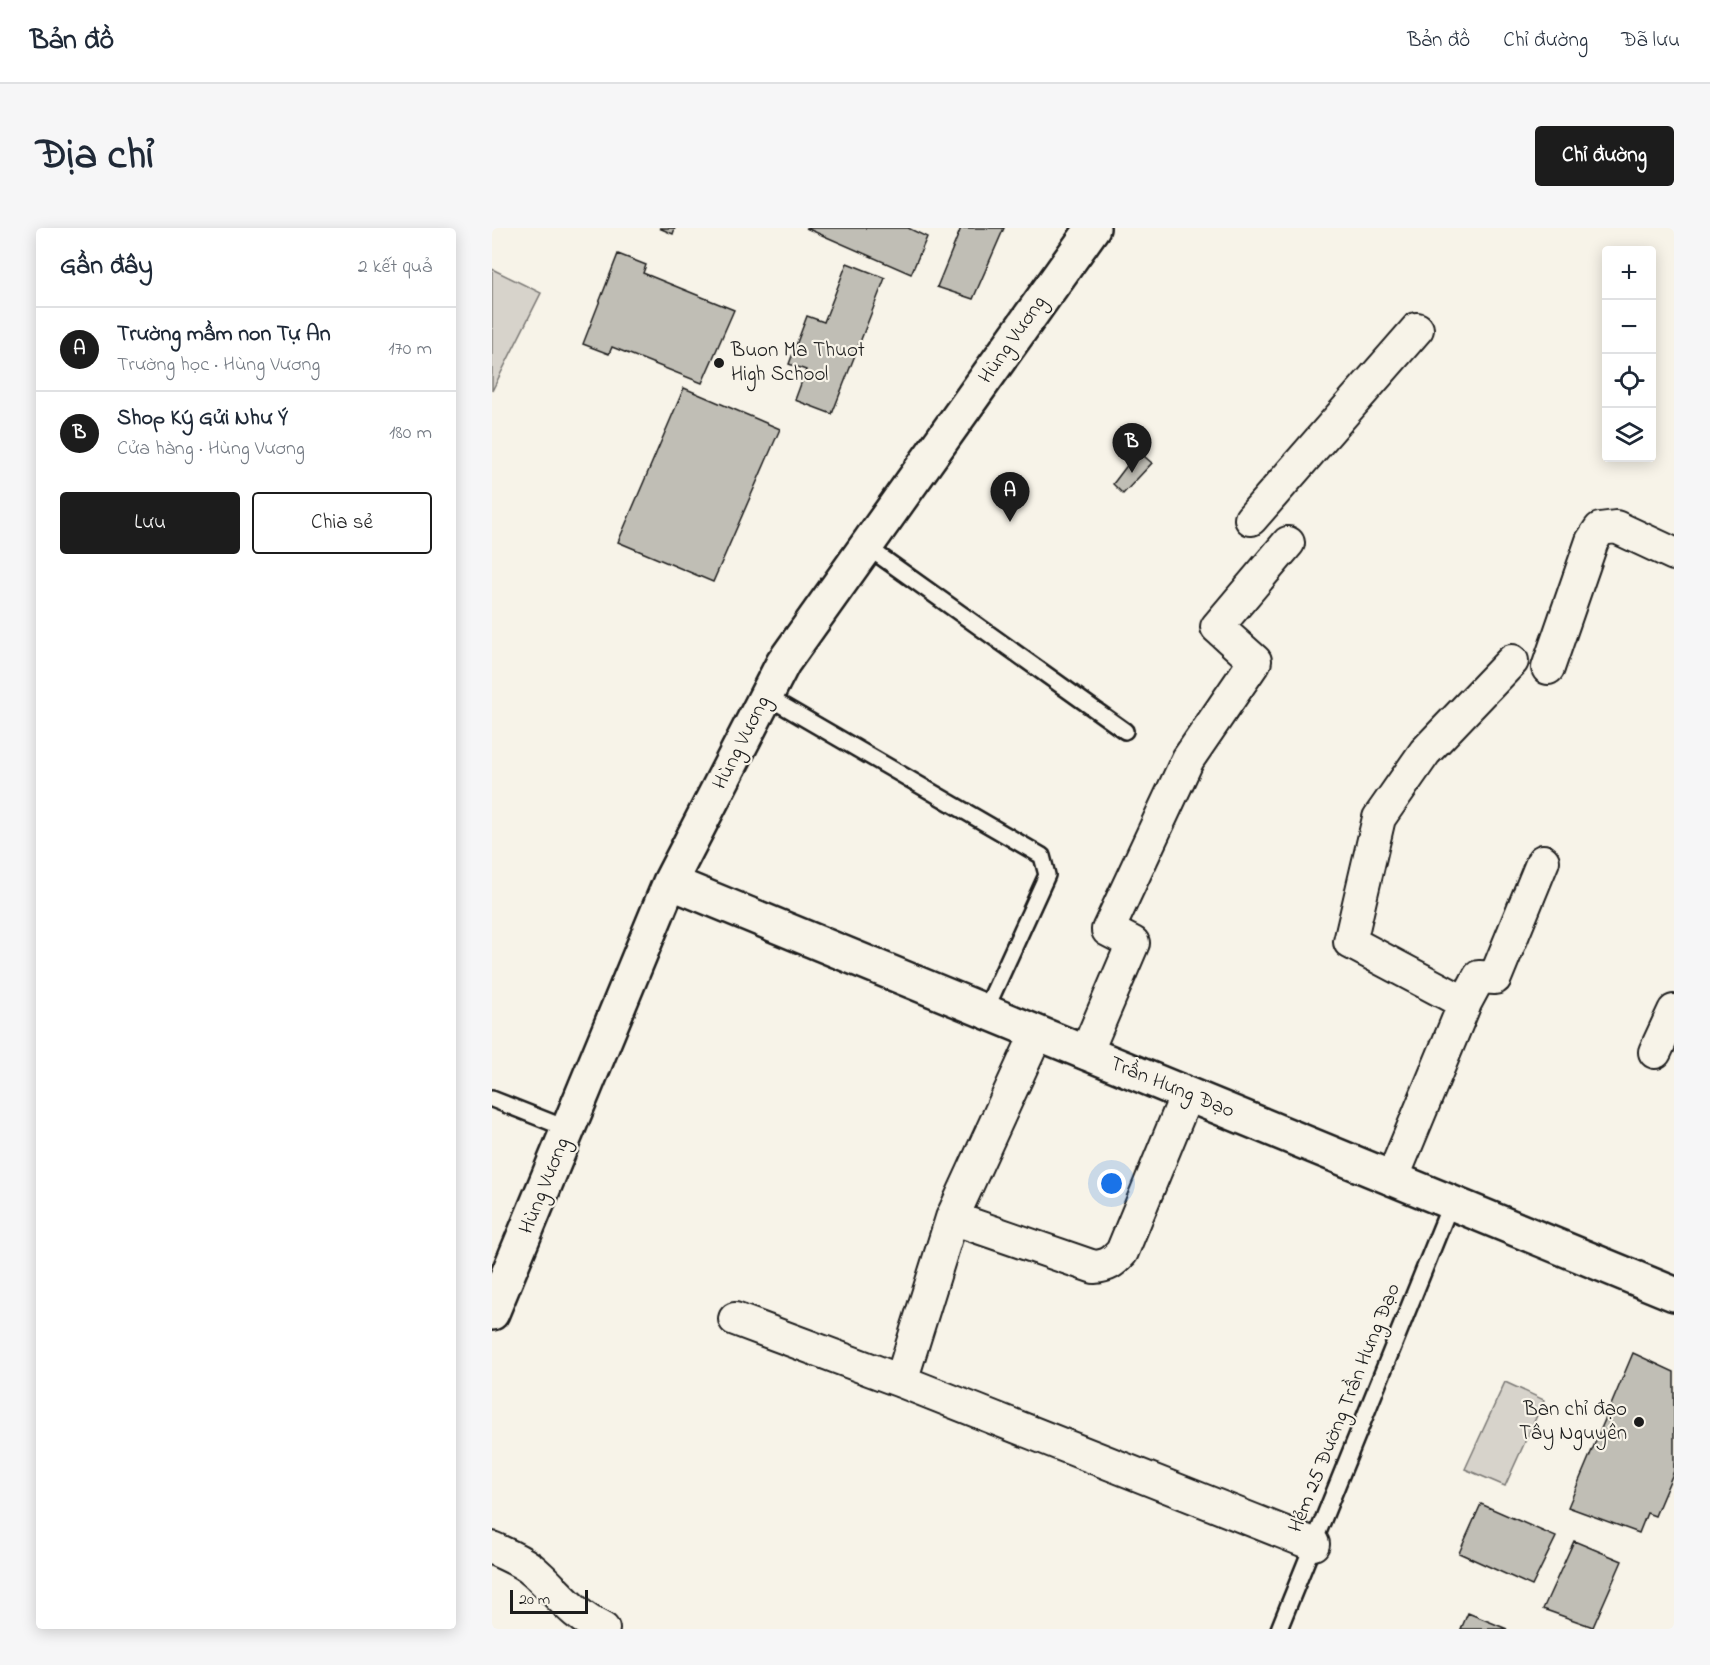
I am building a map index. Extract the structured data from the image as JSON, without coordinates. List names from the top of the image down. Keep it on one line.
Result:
{"streets":{"street":["Hùng Vương","Trần Hưng Đạo"],"lane":["Hẻm 25 Đường Trần Hưng Đạo"]},"crossings":[["Hùng Vương","Trần Hưng Đạo"],["Trần Hưng Đạo","Hẻm 25 Đường Trần Hưng Đạo"]],"places":["Buon Ma Thuot High School","Ban chỉ đạo Tây Nguyên"],"scale_bar":"20 m","page":{"header":"Bản đồ","nav":["Bản đồ","Chỉ đường","Đã lưu"],"title":"Địa chỉ","buttons":["Chỉ đường",["Lưu","Chia sẻ"]],"heading":["Gần đây","2 kết quả"],"map_buttons":["+","−"],"list":[{"mark":"A","name":"Trường mầm non Tự An","note":"Trường học · Hùng Vương","value":"170 m"},{"mark":"B","name":"Shop Ký Gửi Như Ý","note":"Cửa hàng · Hùng Vương","value":"180 m"}],"pins":["B","A"],"scale":"20 m"}}
